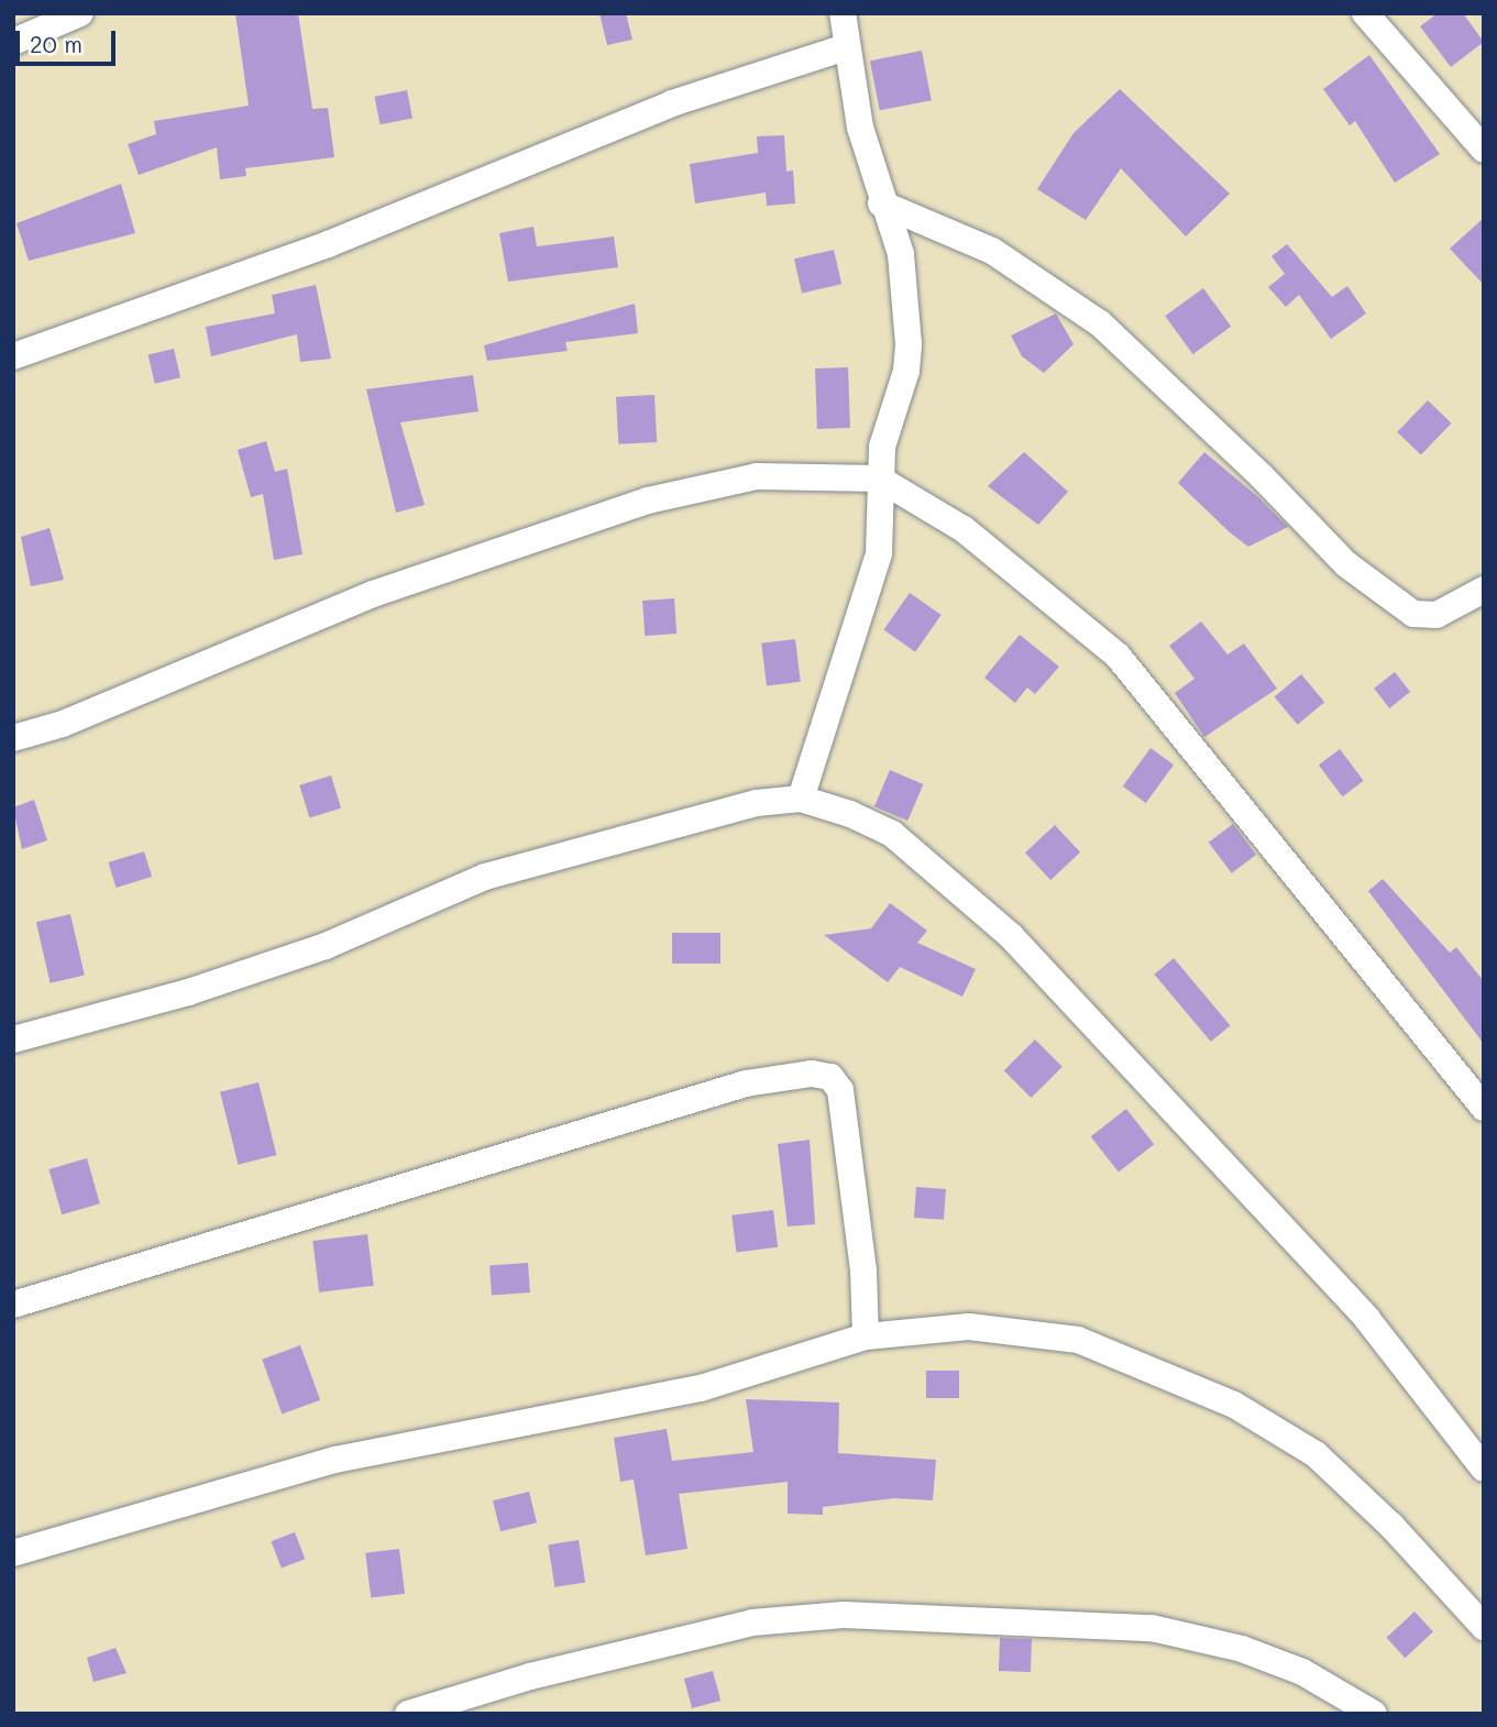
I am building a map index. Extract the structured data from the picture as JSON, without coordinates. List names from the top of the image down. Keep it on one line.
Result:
{"scale_bar":"20 m"}
